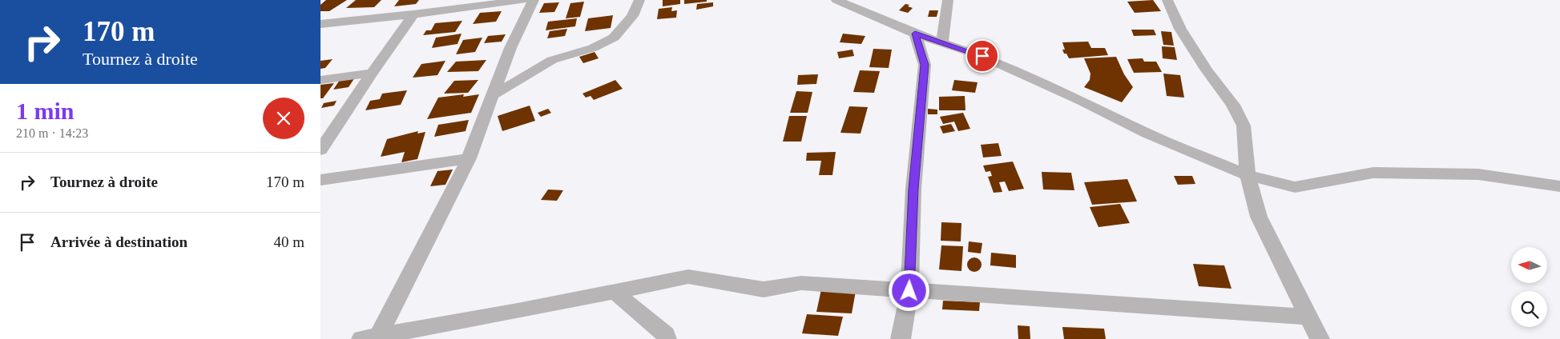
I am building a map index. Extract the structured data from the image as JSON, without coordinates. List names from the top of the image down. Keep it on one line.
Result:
{"north":"left","page":{"turn":["170 m","Tournez à droite"],"heading":["1 min","210 m · 14:23"],"list":[{"name":"Tournez à droite","value":"170 m"},{"name":"Arrivée à destination","value":"40 m"}]}}
